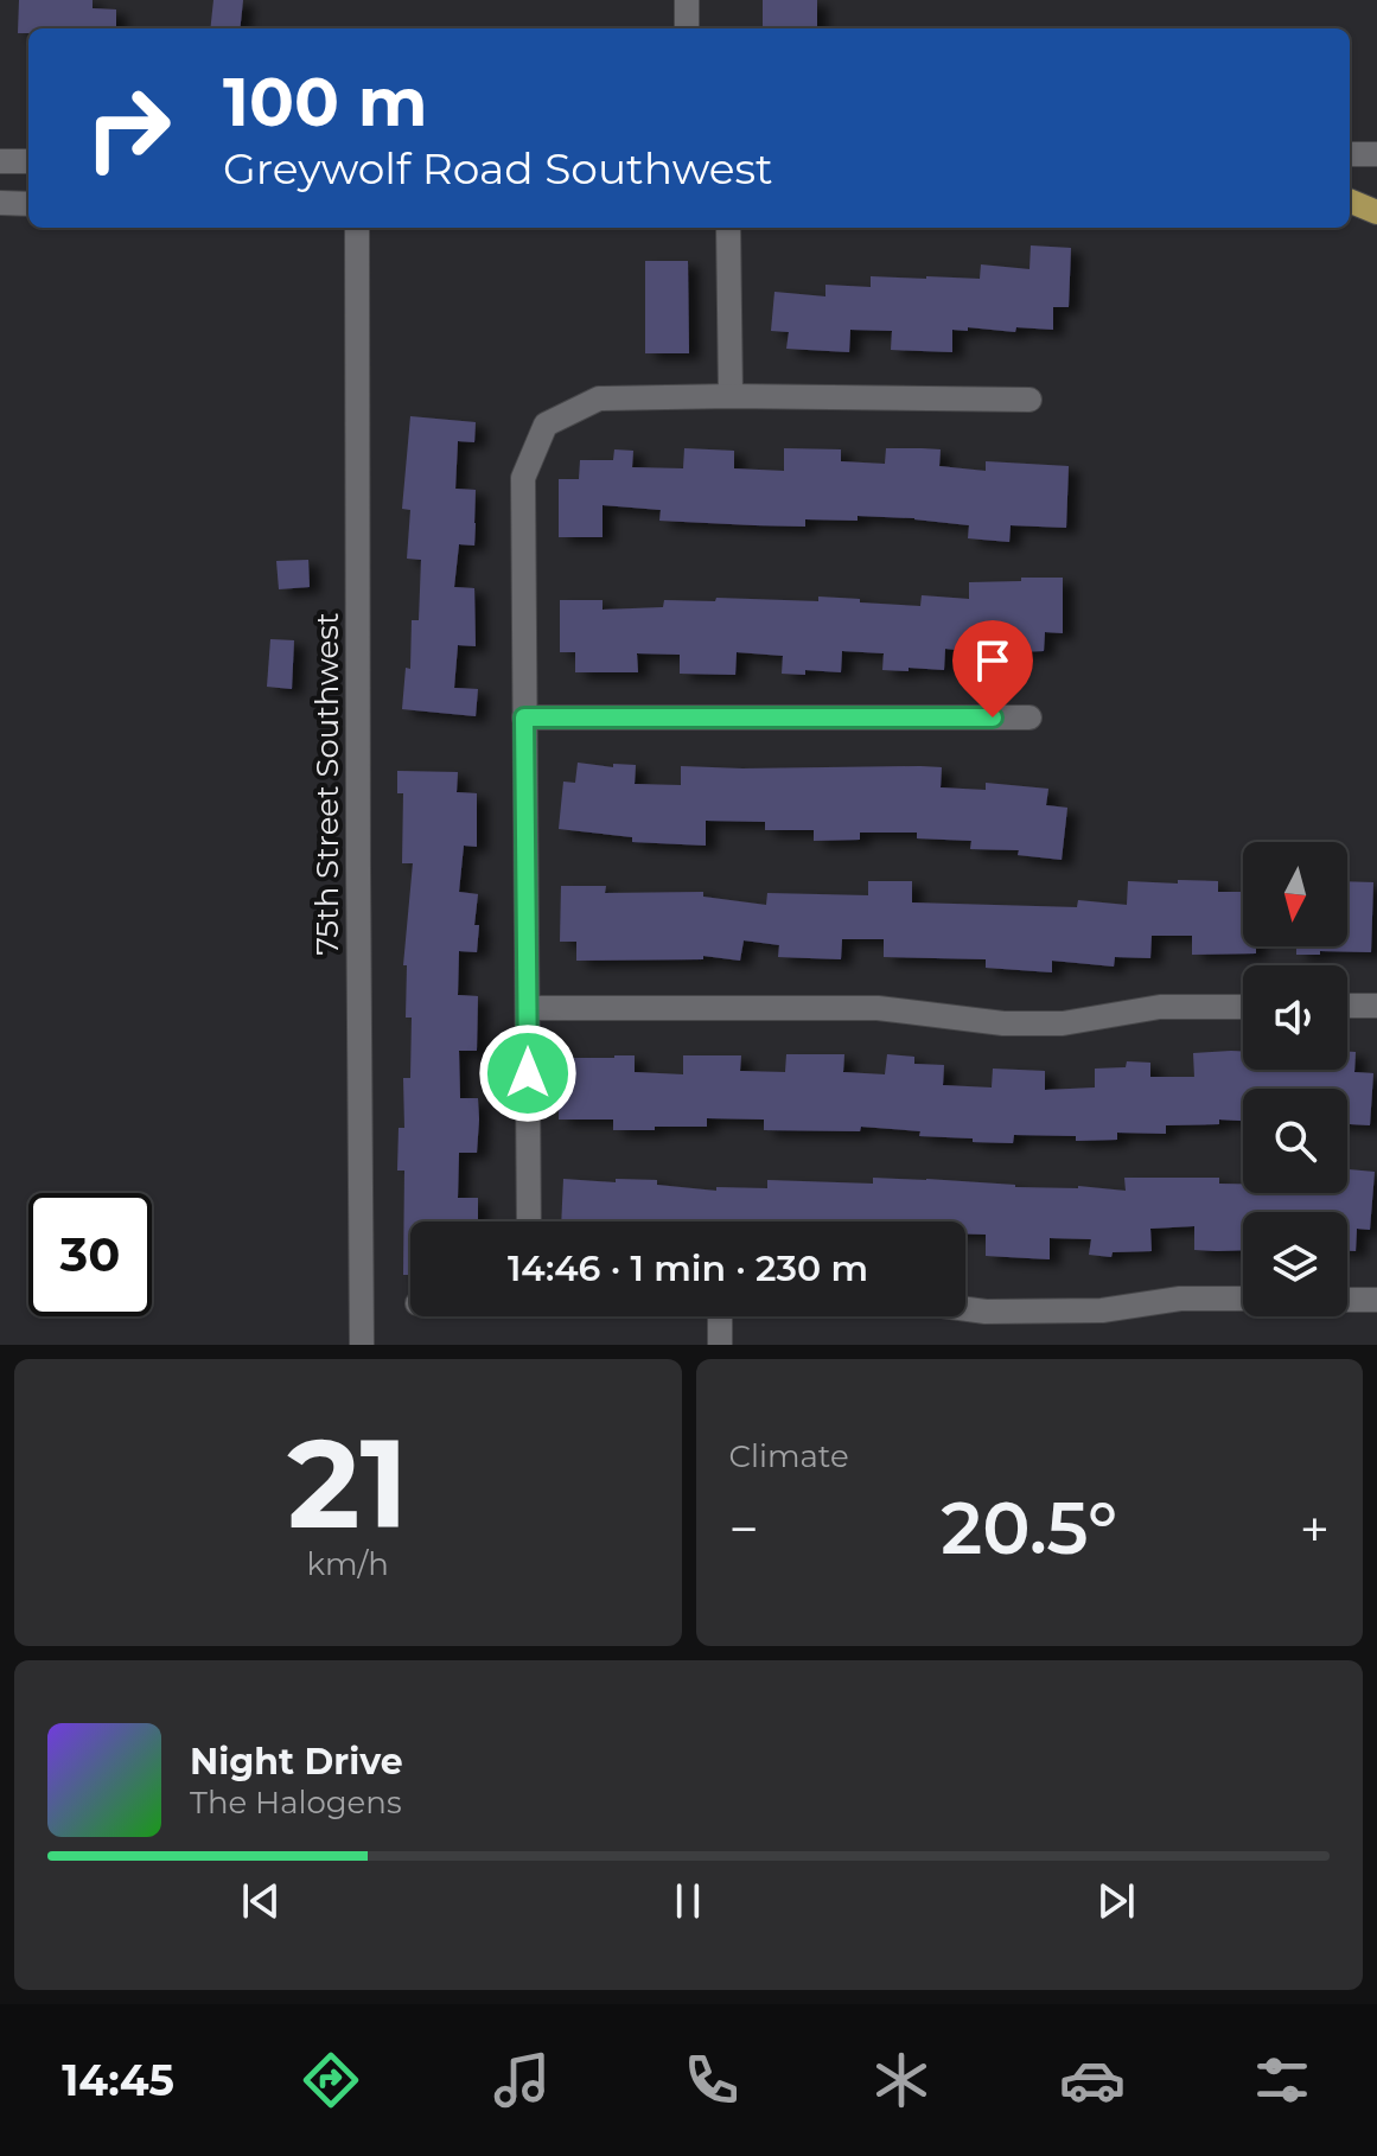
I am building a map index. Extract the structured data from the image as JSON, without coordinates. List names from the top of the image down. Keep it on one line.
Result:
{"streets":{"street":["75th Street Southwest"]},"north":"bottom","page":{"turn":["100 m","Greywolf Road Southwest"],"limit":"30","trip":"14:46 · 1 min · 230 m","tile":[["21","km/h"],"Climate"],"heat":["−","20.5°","+"],"song":["Night Drive","The Halogens"],"tabs":"14:45"}}
